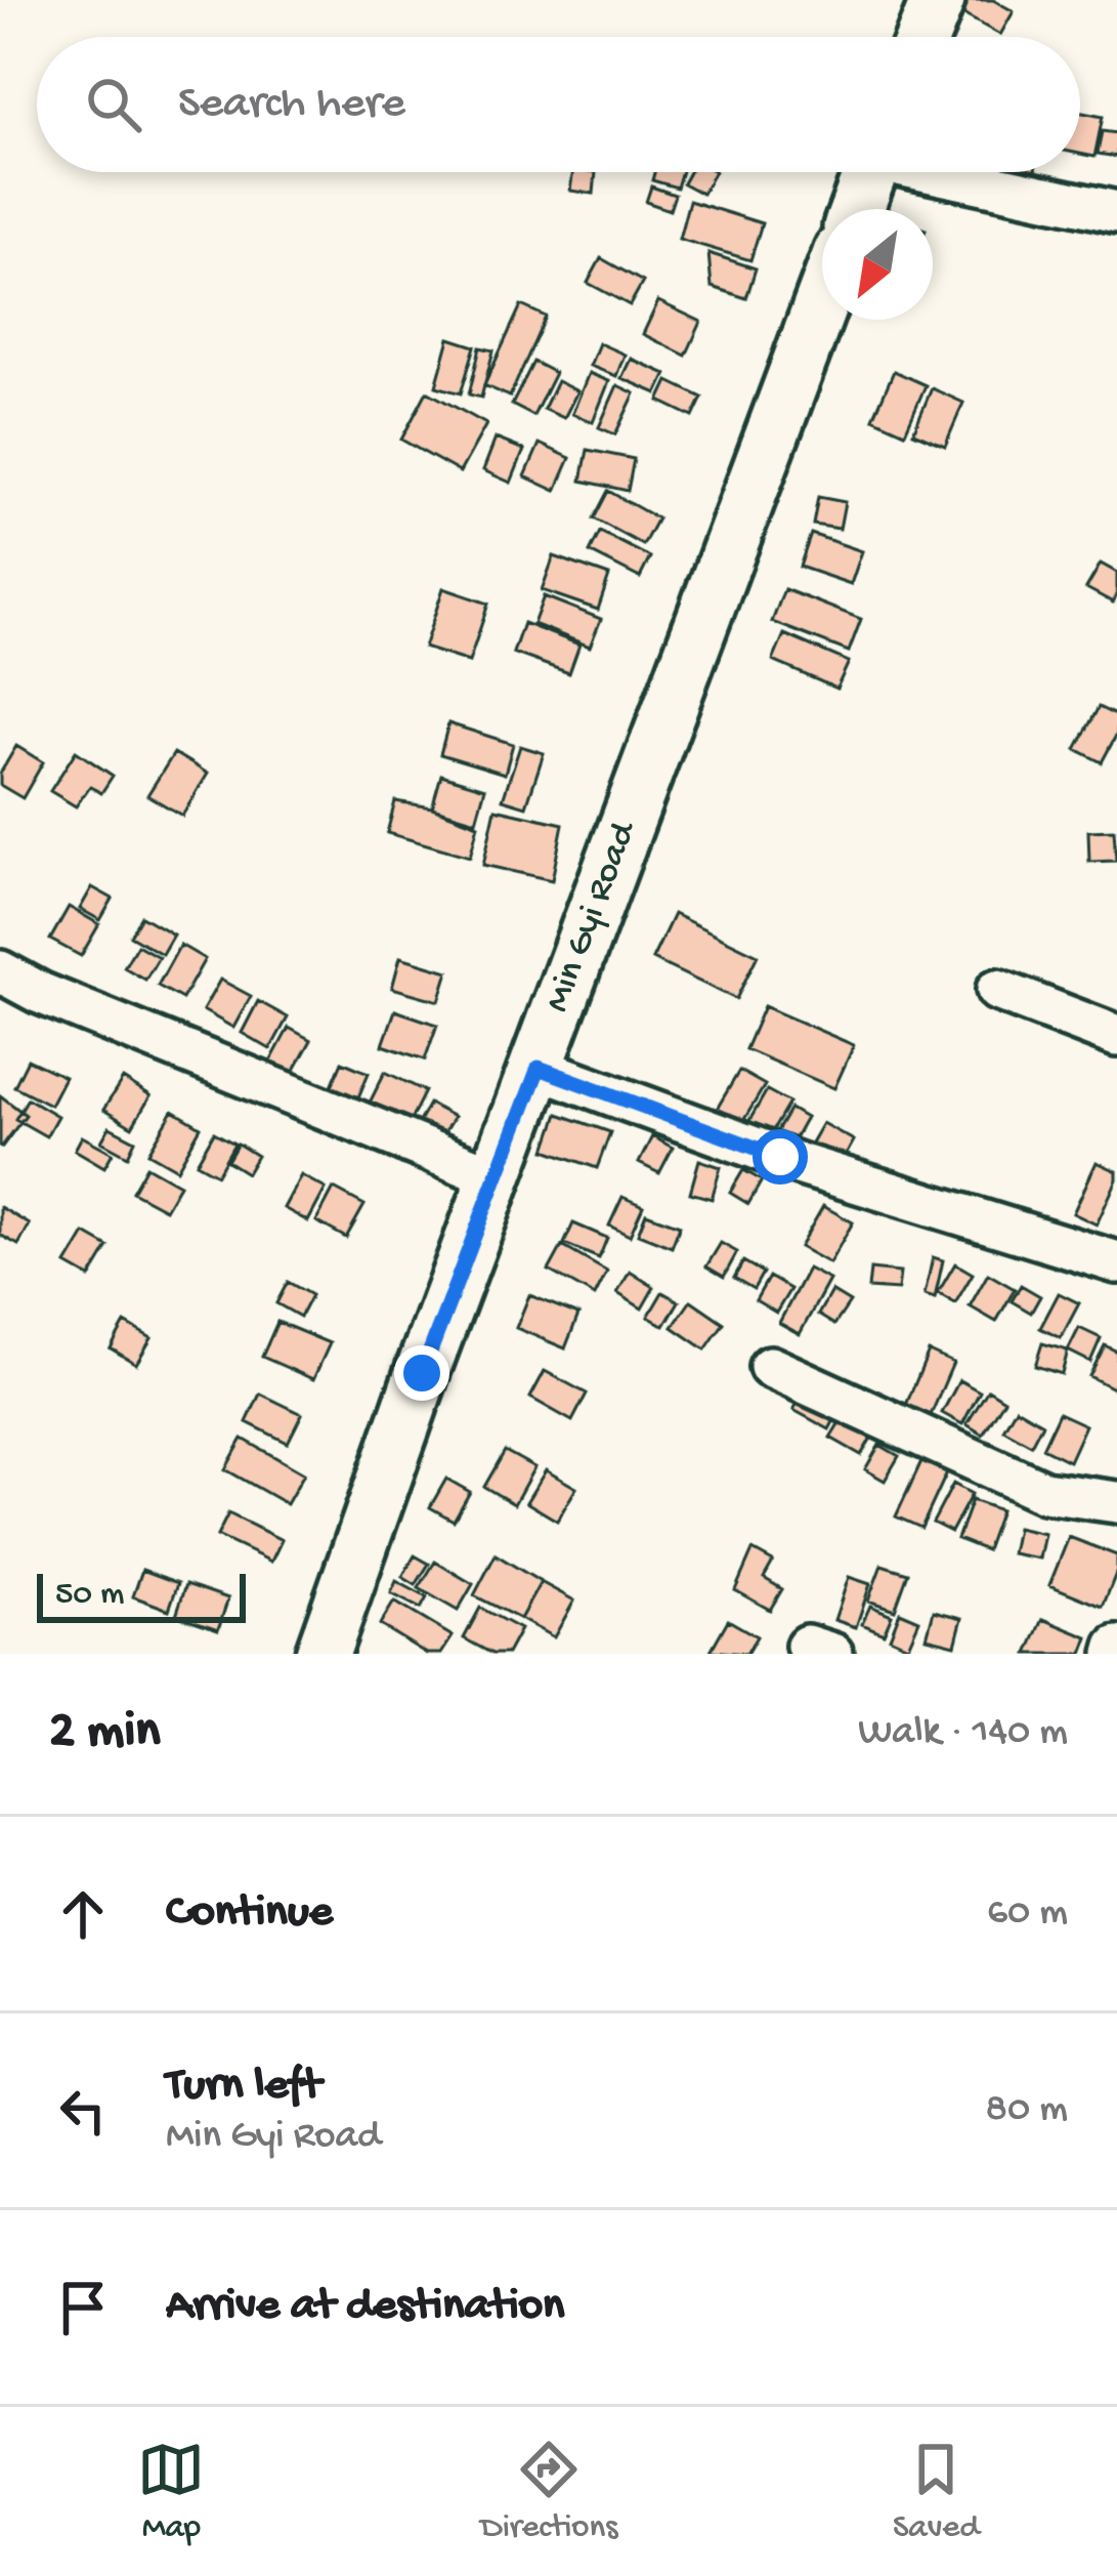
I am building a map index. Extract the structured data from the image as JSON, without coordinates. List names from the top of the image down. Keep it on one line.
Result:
{"streets":{"main road":["Min Gyi Road"]},"scale_bar":"50 m","north":"bottom left","page":{"search":"Search here","scale":"50 m","heading":["2 min","Walk · 140 m"],"list":[["Continue","60 m"],["Turn left","Min Gyi Road","80 m"],"Arrive at destination"],"nav":["Map","Directions","Saved"]}}
